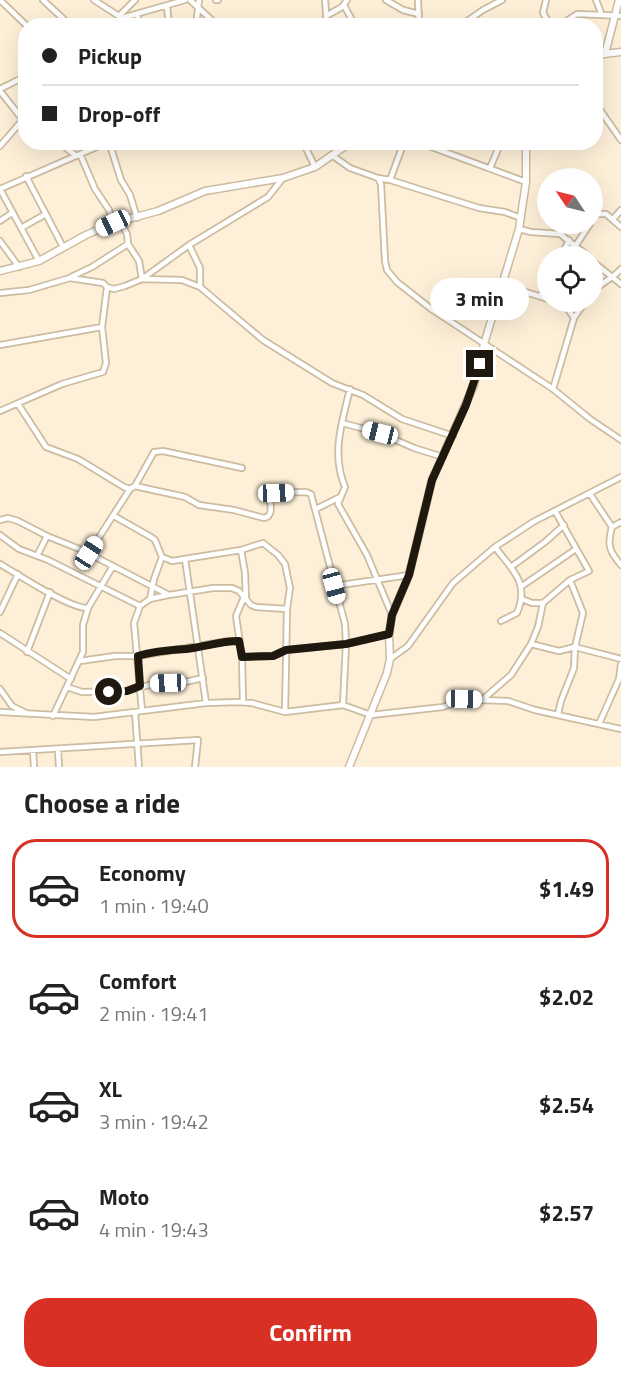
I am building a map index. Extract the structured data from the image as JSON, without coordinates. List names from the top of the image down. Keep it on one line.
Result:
{"north":"top left","page":{"banner":["Pickup","Drop-off"],"bubble":"3 min","heading":"Choose a ride","list":[{"name":"Economy","note":"1 min · 19:40","value":"$1.49"},{"name":"Comfort","note":"2 min · 19:41","value":"$2.02"},{"name":"XL","note":"3 min · 19:42","value":"$2.54"},{"name":"Moto","note":"4 min · 19:43","value":"$2.57"}],"buttons":"Confirm"}}
